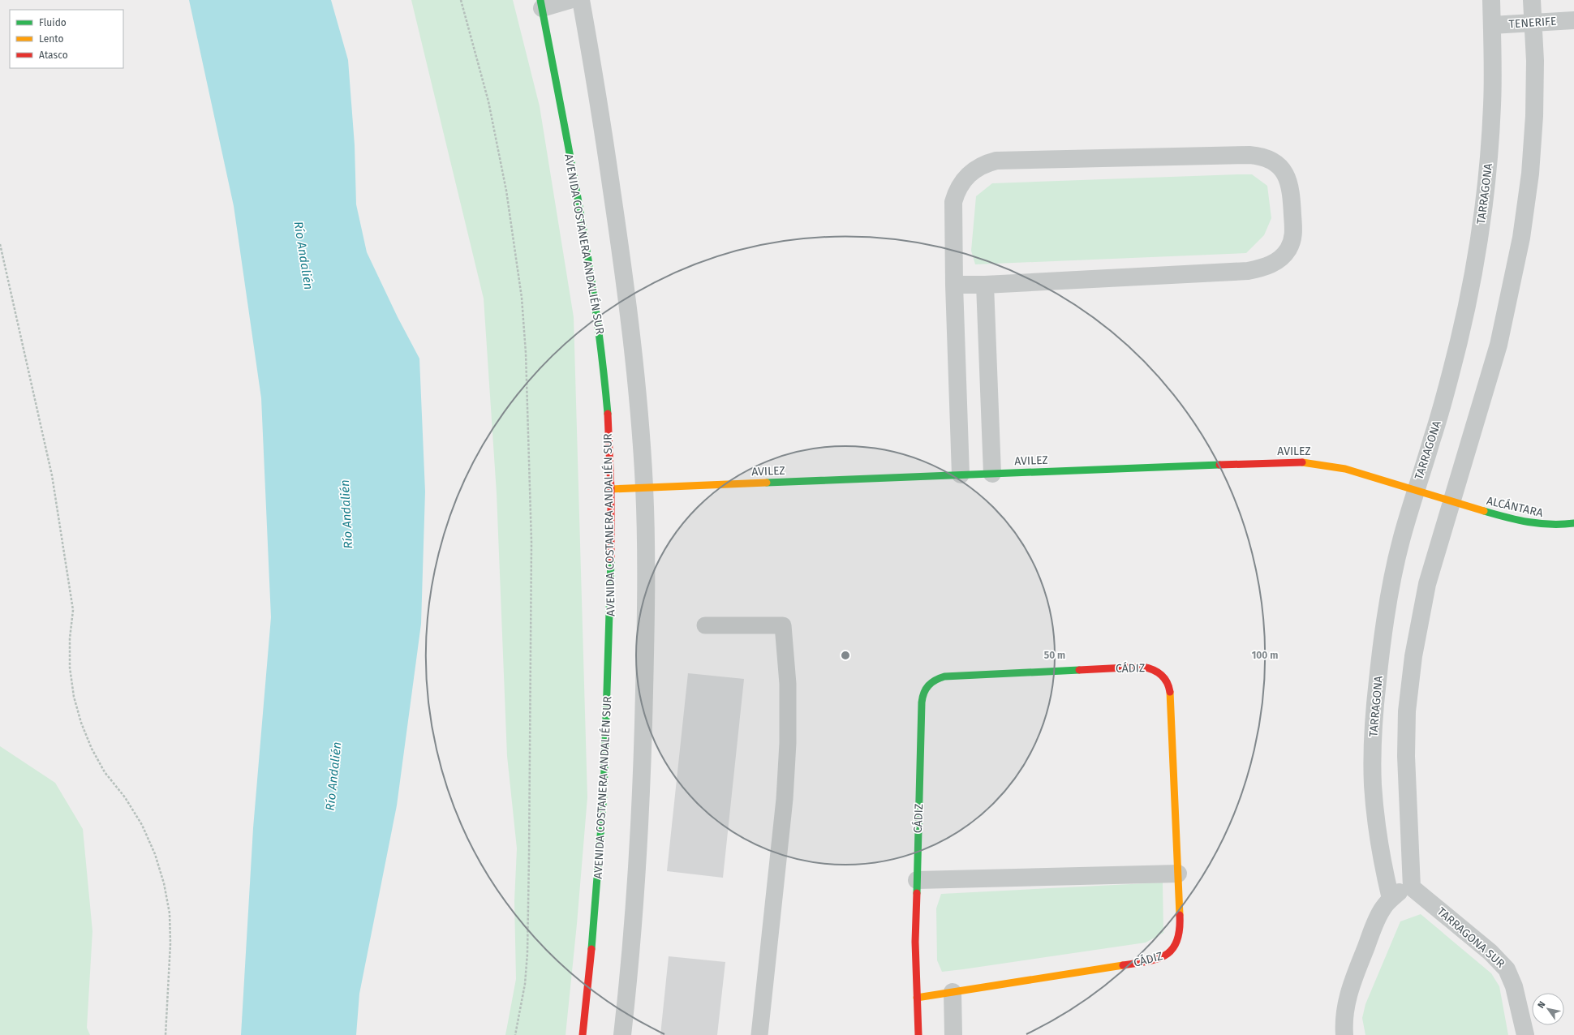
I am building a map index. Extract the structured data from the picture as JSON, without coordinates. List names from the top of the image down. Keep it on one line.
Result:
{"streets":{"street":["TENERIFE","TARRAGONA","AVENIDA COSTANERA ANDALIÉN SUR","AVILEZ","ALCÁNTARA","CÁDIZ","TARRAGONA SUR"]},"crossings":[["TENERIFE","TARRAGONA"],["TARRAGONA","AVILEZ"],["AVENIDA COSTANERA ANDALIÉN SUR","AVILEZ"],["AVILEZ","ALCÁNTARA"]],"water":["Río Andalién"],"legend":["Fluido","Lento","Atasco"],"north":"top left","rings":["50 m","100 m"]}
